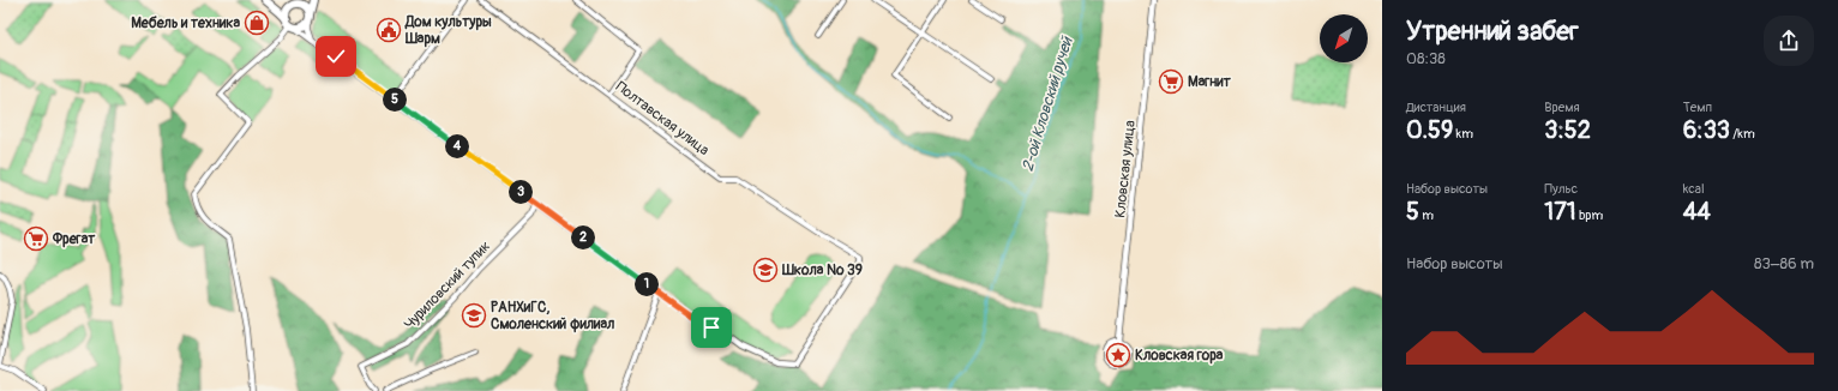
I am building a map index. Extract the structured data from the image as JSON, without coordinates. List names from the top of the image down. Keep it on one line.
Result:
{"streets":{"street":["Полтавская улица","Кловская улица","Чуриловский тупик"]},"water":["2-ой Кловский ручей"],"places":{"shop":["Мебель и техника"],"public building":["Дом культуры Шарм"],"supermarket":["Магнит","Фрегат"],"school or university":["Школа № 39","РАНХиГС, Смоленский филиал"],"place":["Кловская гора"]},"north":"bottom left","page":{"heading":["Утренний забег","08:38"],"stats":[["Дистанция","0.59 km"],["Время","3:52"],["Темп","6:33 /km"],["Набор высоты","5 m"],["Пульс","171 bpm"],["kcal","44"]],"pins":["5","4","3","2","1"],"chart":["Набор высоты","83–86 m"]}}
